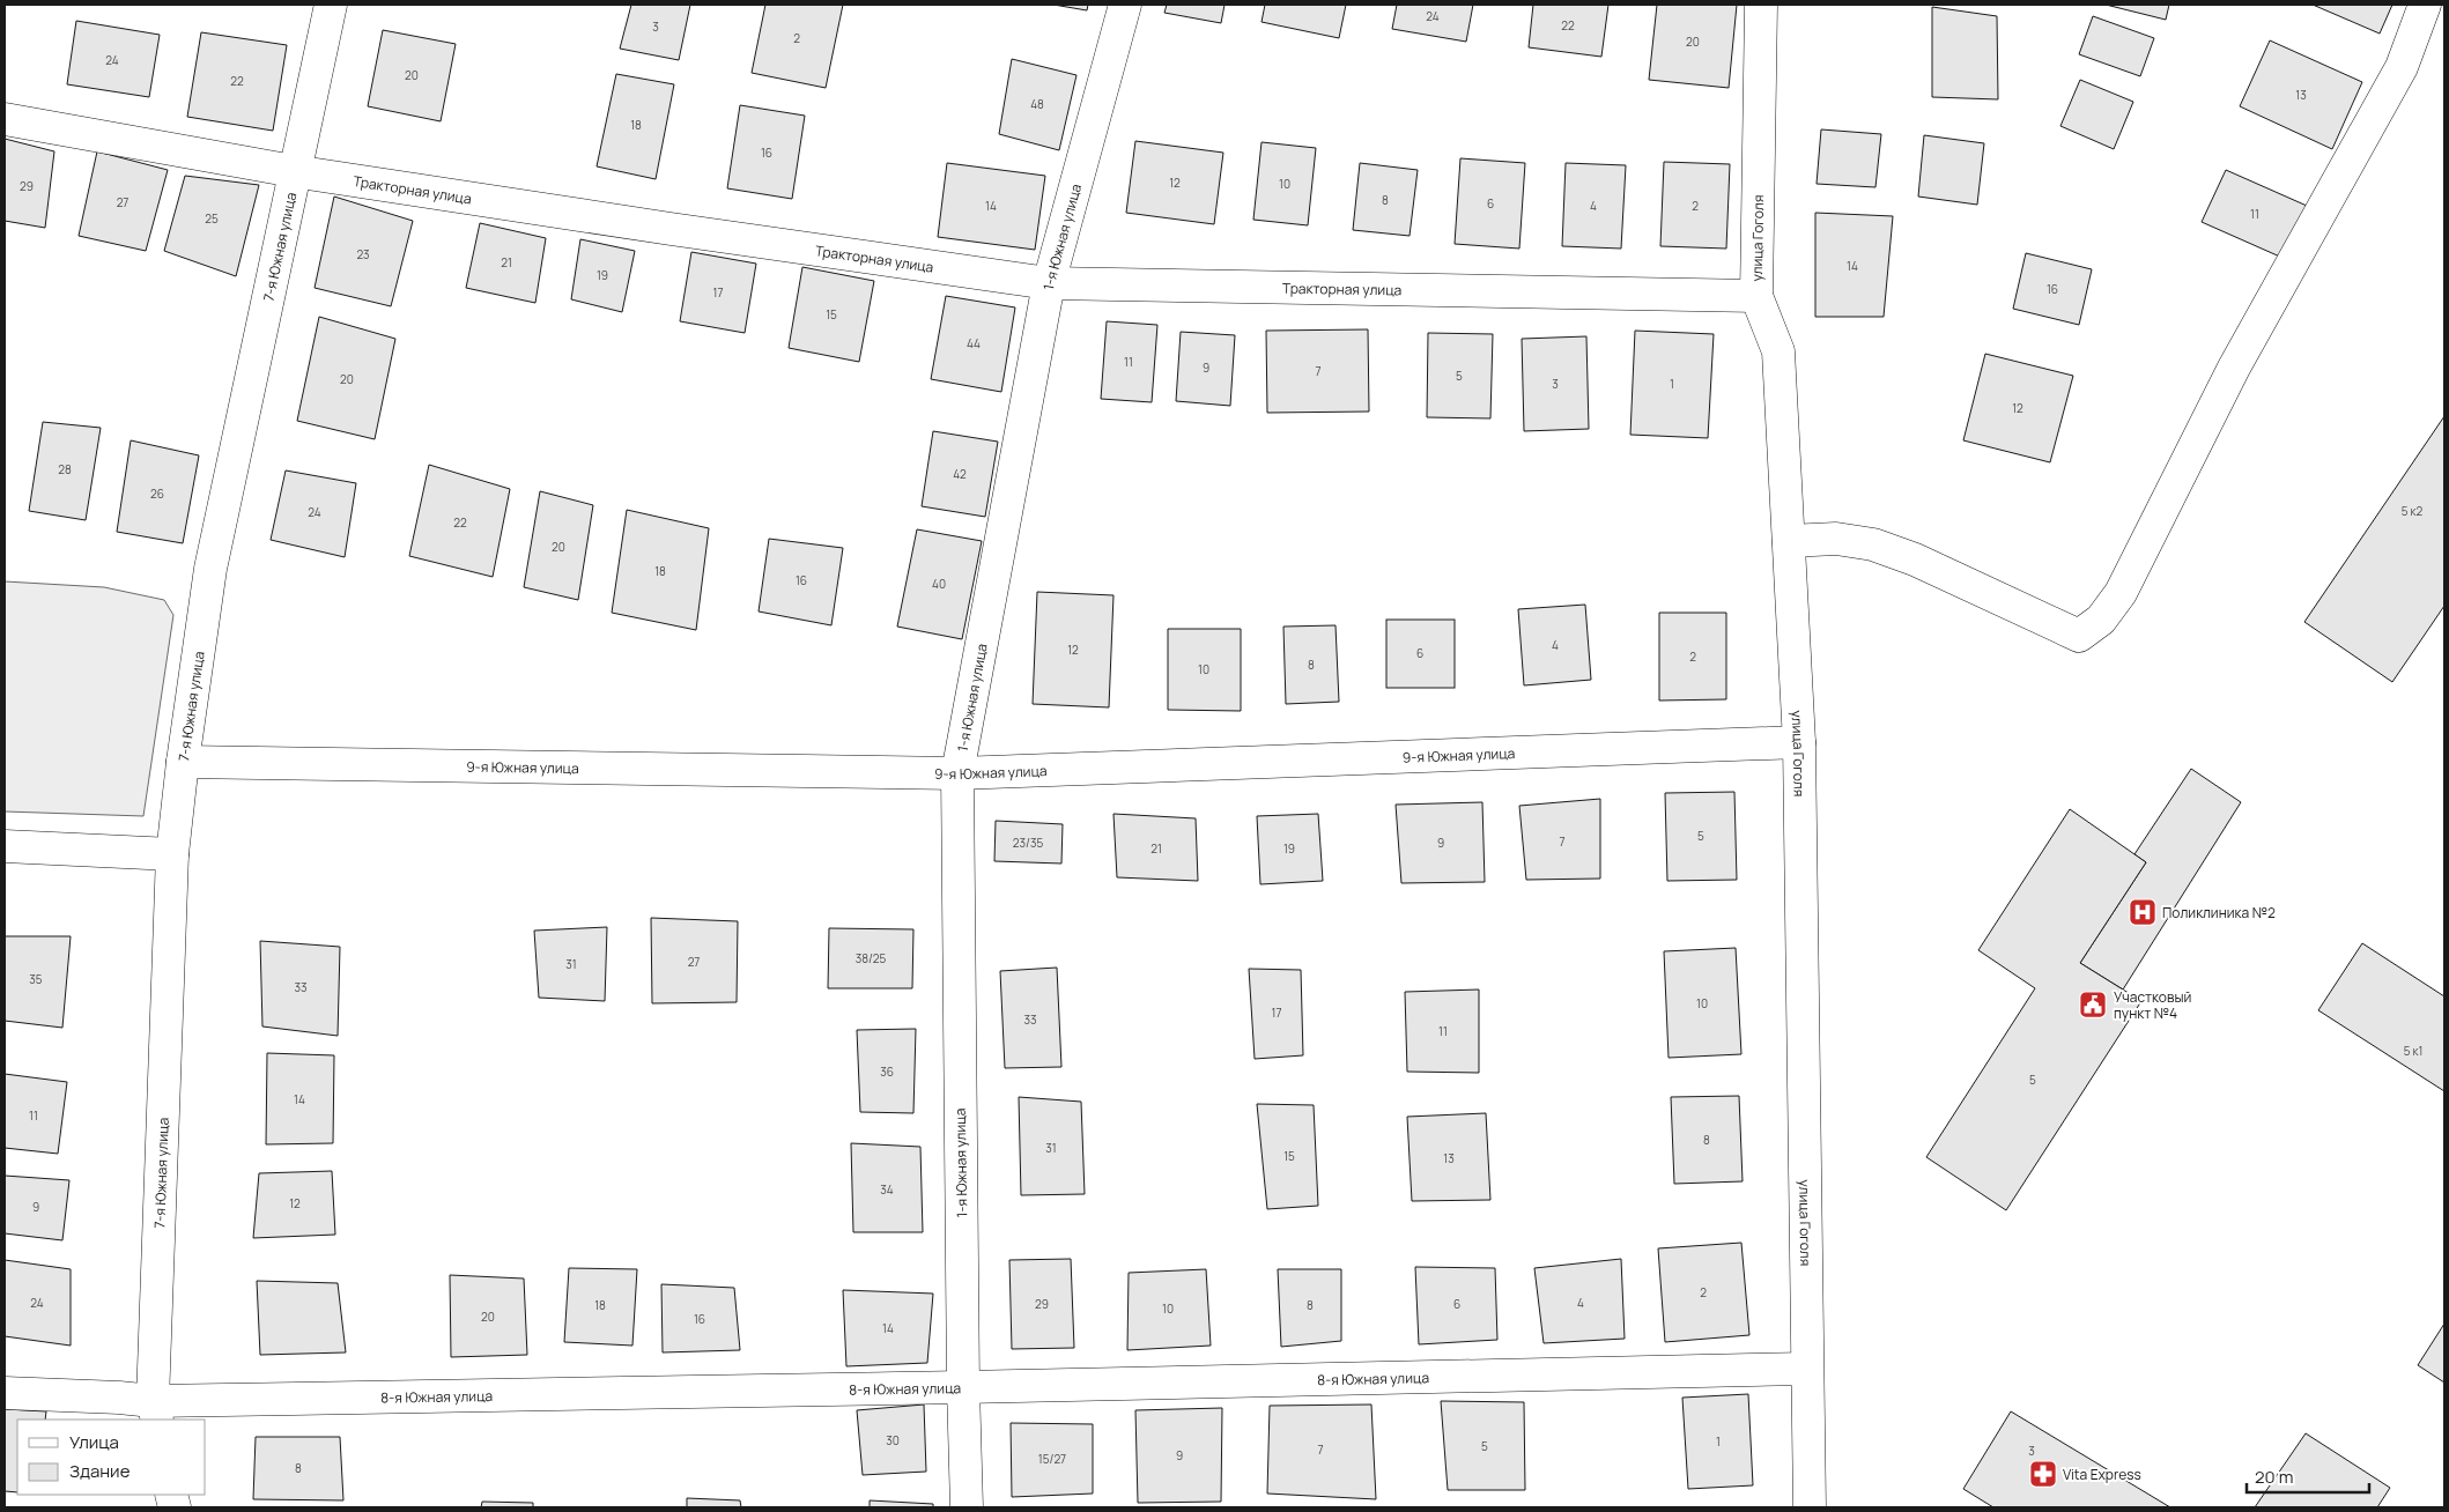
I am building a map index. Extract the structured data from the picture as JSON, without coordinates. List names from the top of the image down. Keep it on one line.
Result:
{"streets":{"street":["Тракторная улица","1-я Южная улица","улица Гоголя","7-я Южная улица","9-я Южная улица","8-я Южная улица"]},"crossings":[["Тракторная улица","1-я Южная улица"],["Тракторная улица","улица Гоголя"],["Тракторная улица","7-я Южная улица"],["1-я Южная улица","9-я Южная улица"],["1-я Южная улица","8-я Южная улица"],["улица Гоголя","9-я Южная улица"],["улица Гоголя","8-я Южная улица"],["7-я Южная улица","9-я Южная улица"],["7-я Южная улица","8-я Южная улица"]],"places":{"hospital":["Поликлиника №2"],"public building":["Участковый пункт №4"],"pharmacy":["Vita Express"]},"house_numbers":["24","22","3","2","20","24","20","22","13","48","18","16","12","10","29","8","27","6","14","4","2","11","25","23","21","14","19","16","17","15","44","11","9","7","5","20","3","1","12","28","42","26","5 к2","24","22","20","18","16","40","4","12","6","2","8","10","5","7","23/35","9","21","19","38/25","27","31","35","33","10","17","33","11","5 к1","36","5","14","11","8","31","15","13","34","12","9","2","24","4","29","6","18","8","10","20","16","14","30","1","5","7","3","9","15/27","8"],"legend":["Улица","Здание"],"scale_bar":"20 m"}
